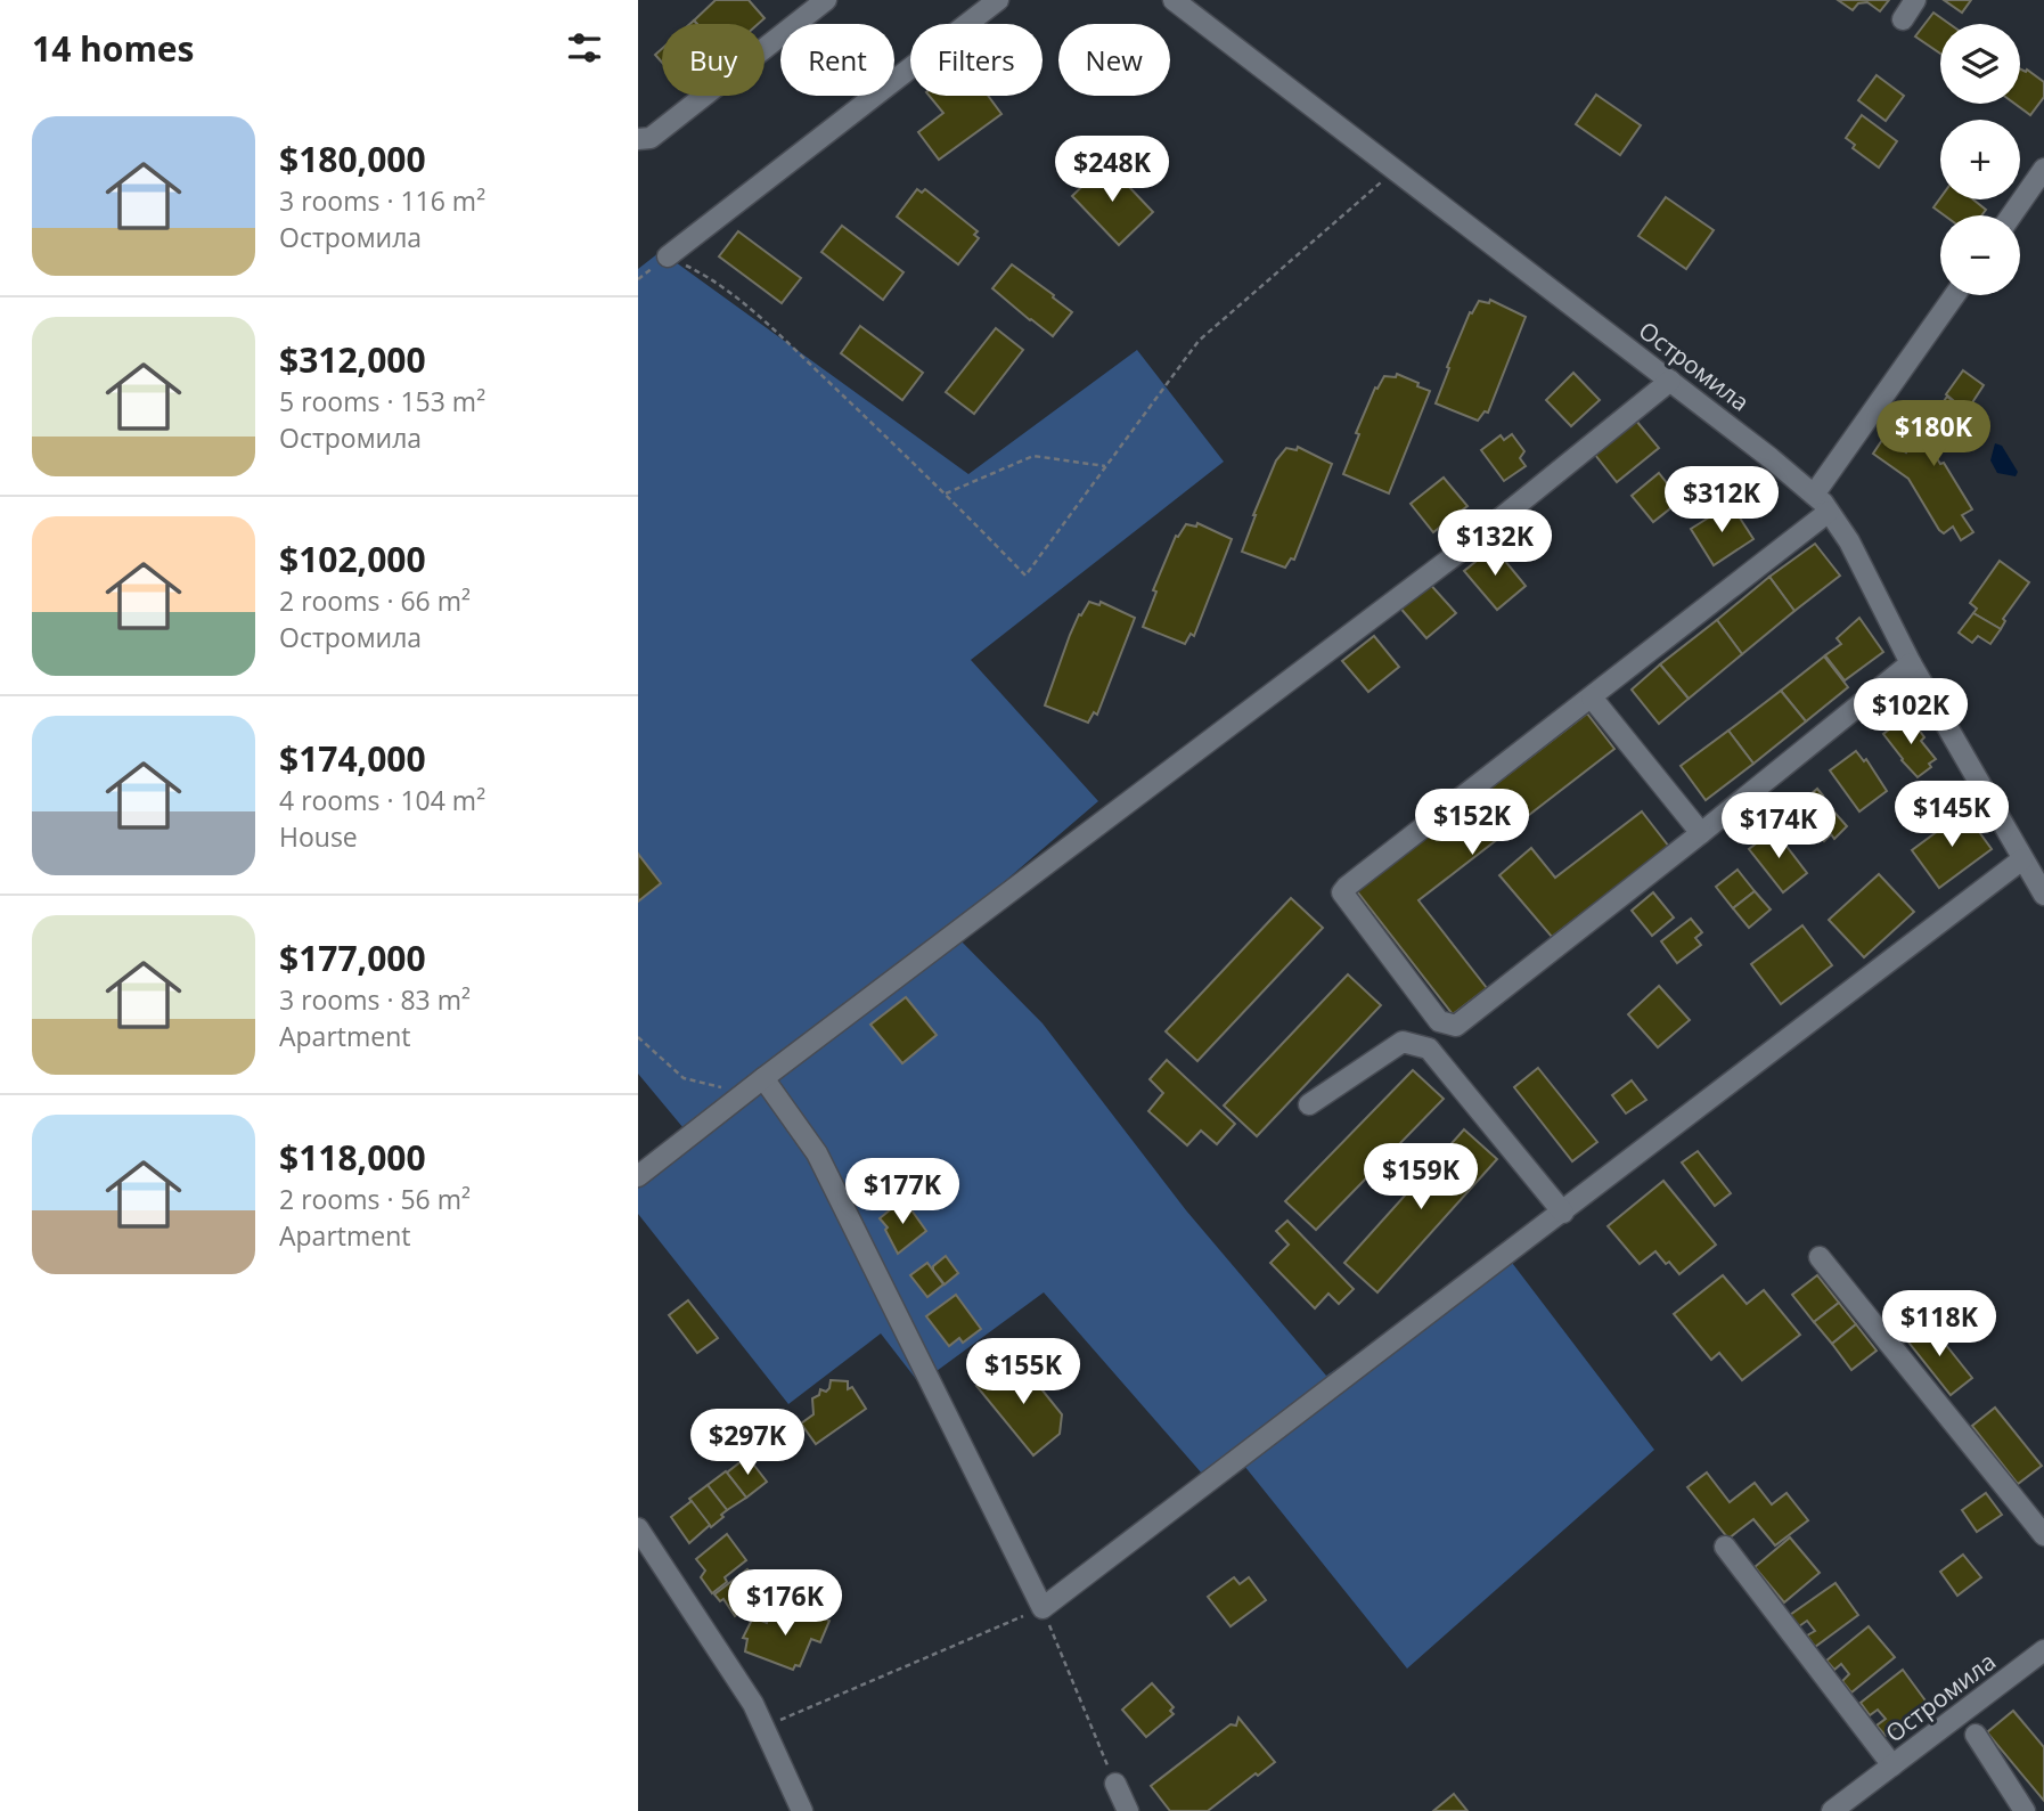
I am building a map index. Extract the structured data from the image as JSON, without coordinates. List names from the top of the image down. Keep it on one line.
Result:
{"streets":{"street":["Остромила"]},"page":{"heading":"14 homes","map_buttons":["+","−"],"chip":["Buy","Rent","Filters","New"],"list":[{"name":"$180,000","note":"3 rooms · 116 m² · Остромила"},{"name":"$312,000","note":"5 rooms · 153 m² · Остромила"},{"name":"$102,000","note":"2 rooms · 66 m² · Остромила"},{"name":"$174,000","note":"4 rooms · 104 m² · House"},{"name":"$177,000","note":"3 rooms · 83 m² · Apartment"},{"name":"$118,000","note":"2 rooms · 56 m² · Apartment"}],"price":["$248K","$180K","$312K","$132K","$102K","$145K","$152K","$174K","$159K","$177K","$118K","$155K","$297K","$176K"]}}
